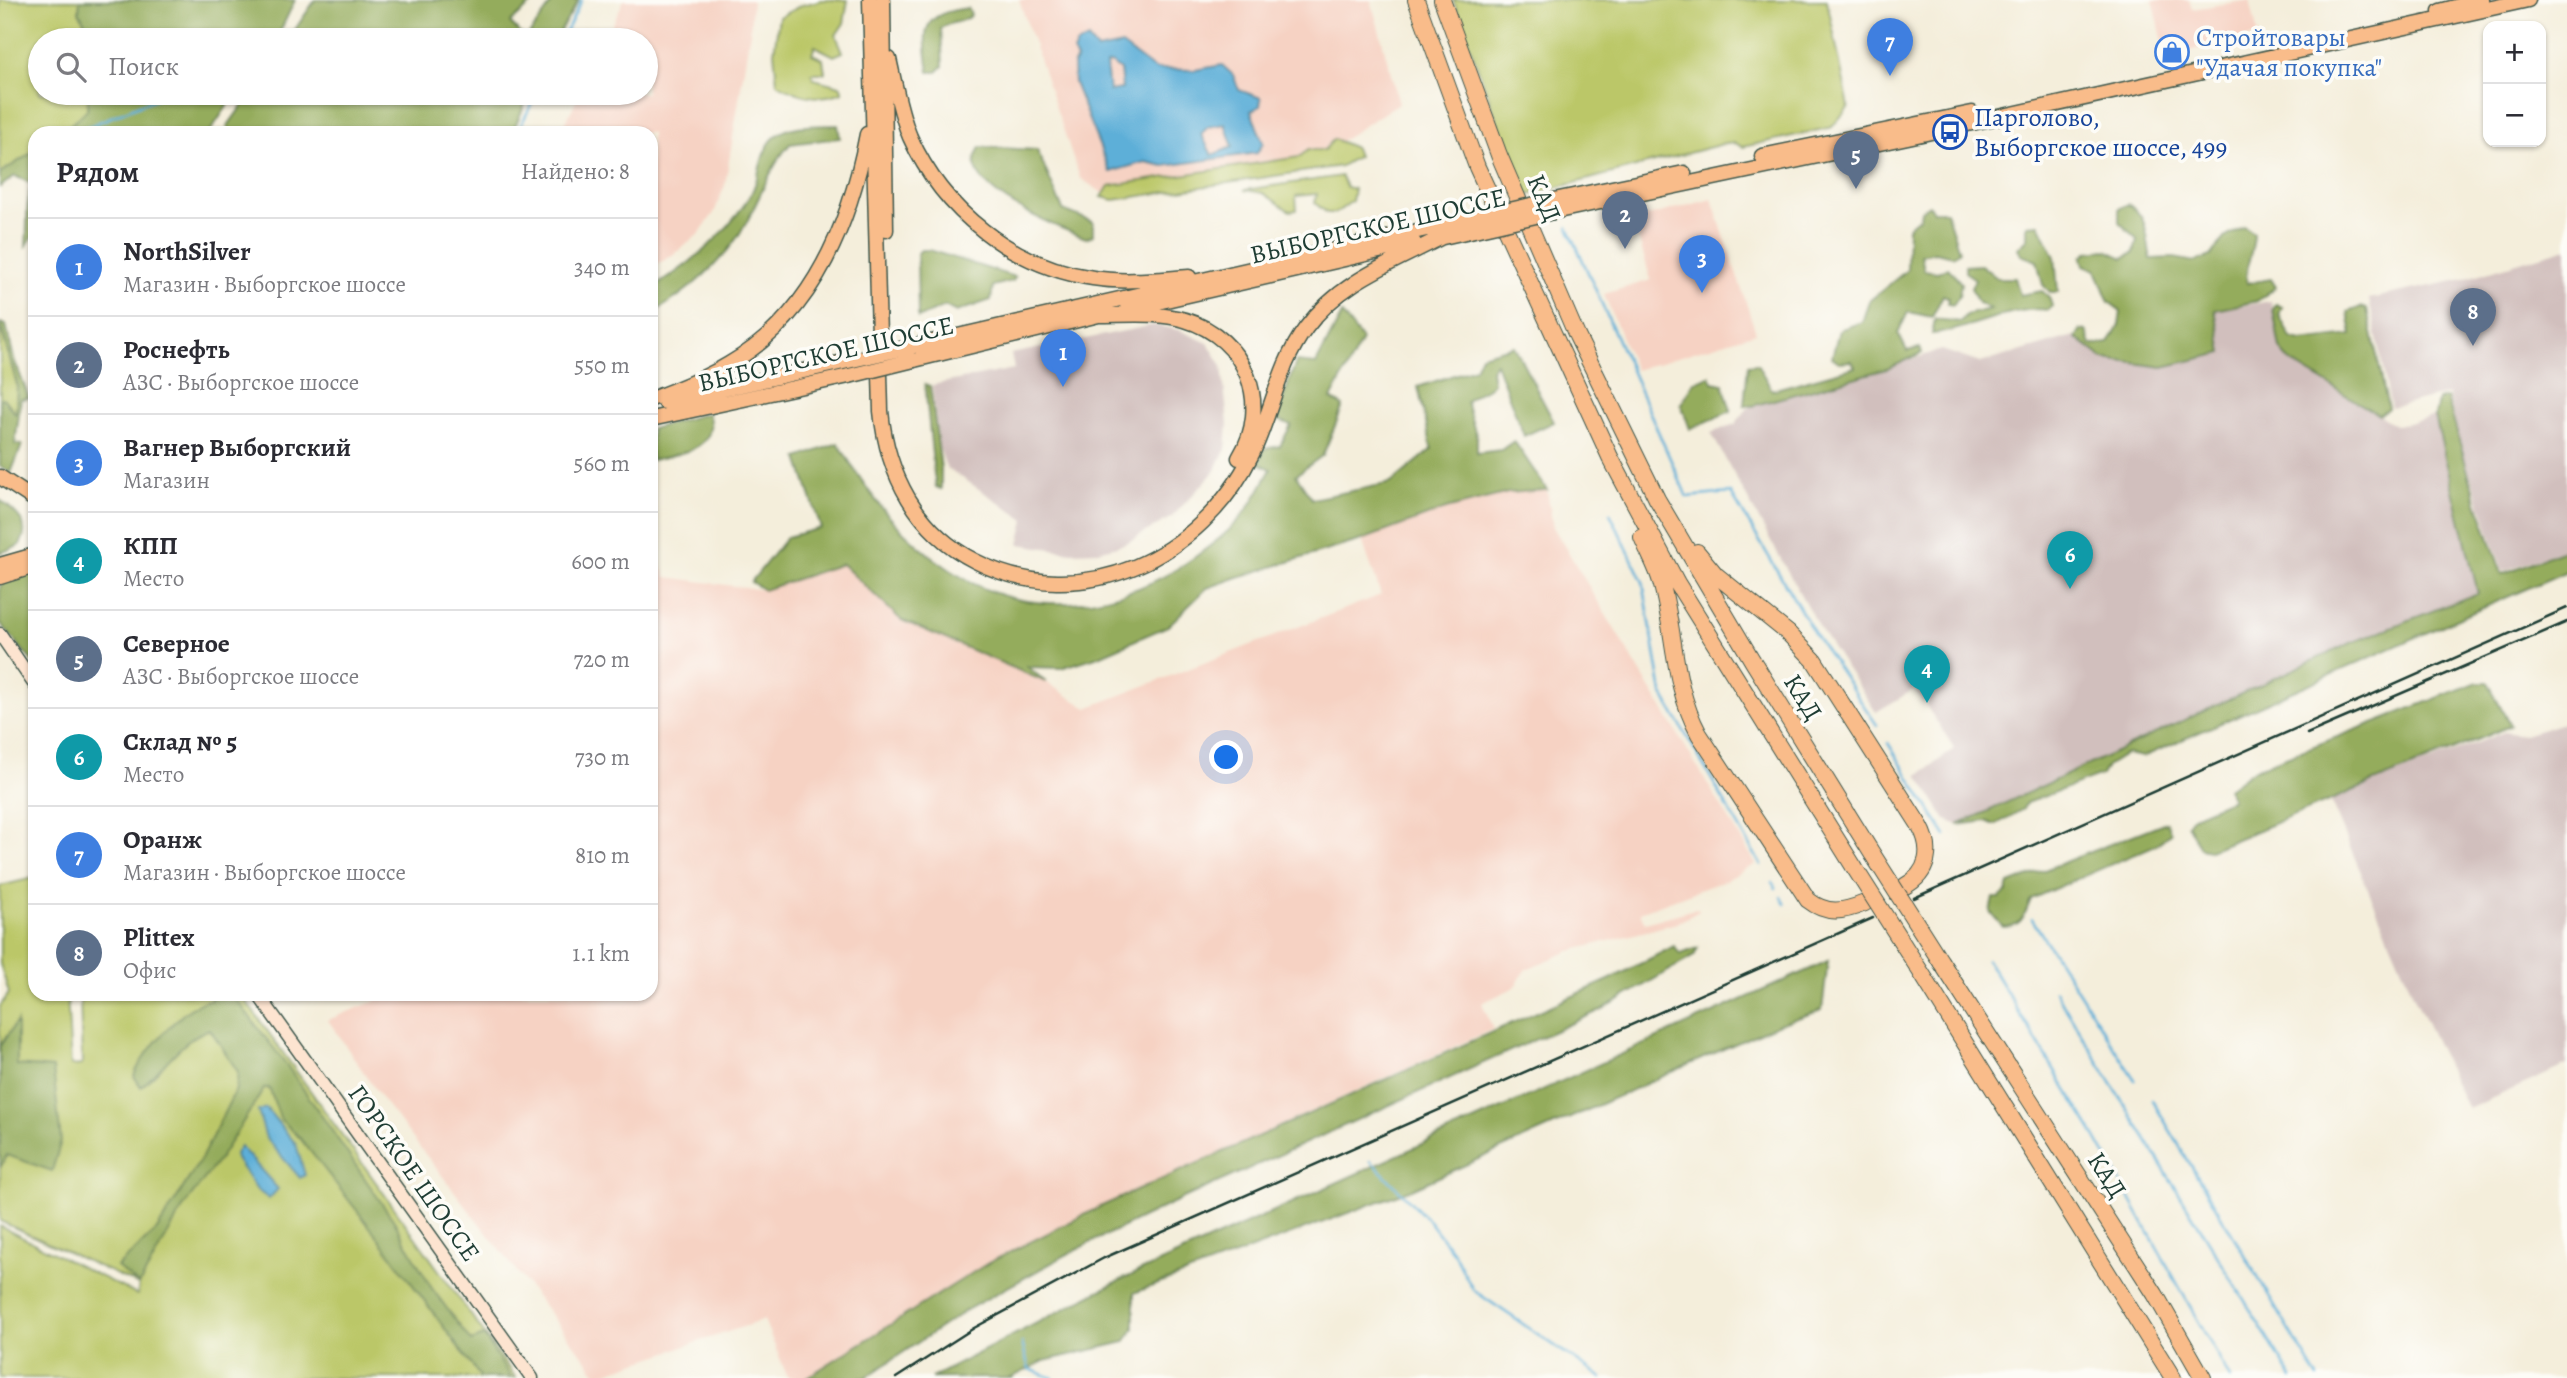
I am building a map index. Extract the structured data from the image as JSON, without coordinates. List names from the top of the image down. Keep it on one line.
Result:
{"streets":{"highway":["КАД"],"main road":["ВЫБОРГСКОЕ ШОССЕ","ГОРСКОЕ ШОССЕ"]},"places":{"shop":["Cтройтовары \"Удачая покупка\""],"bus stop":["Парголово, Выборгское шоссе, 499"]},"page":{"pins":["7","5","2","3","8","1","6","4"],"map_buttons":["+","−"],"search":"Поиск","heading":["Рядом","Найдено: 8"],"list":[{"mark":"1","name":"NorthSilver","note":"Магазин · Выборгское шоссе","value":"340 m"},{"mark":"2","name":"Роснефть","note":"АЗС · Выборгское шоссе","value":"550 m"},{"mark":"3","name":"Вагнер Выборгский","note":"Магазин","value":"560 m"},{"mark":"4","name":"КПП","note":"Место","value":"600 m"},{"mark":"5","name":"Северное","note":"АЗС · Выборгское шоссе","value":"720 m"},{"mark":"6","name":"Склад № 5","note":"Место","value":"730 m"},{"mark":"7","name":"Оранж","note":"Магазин · Выборгское шоссе","value":"810 m"},{"mark":"8","name":"Plittex","note":"Офис","value":"1.1 km"}]}}
